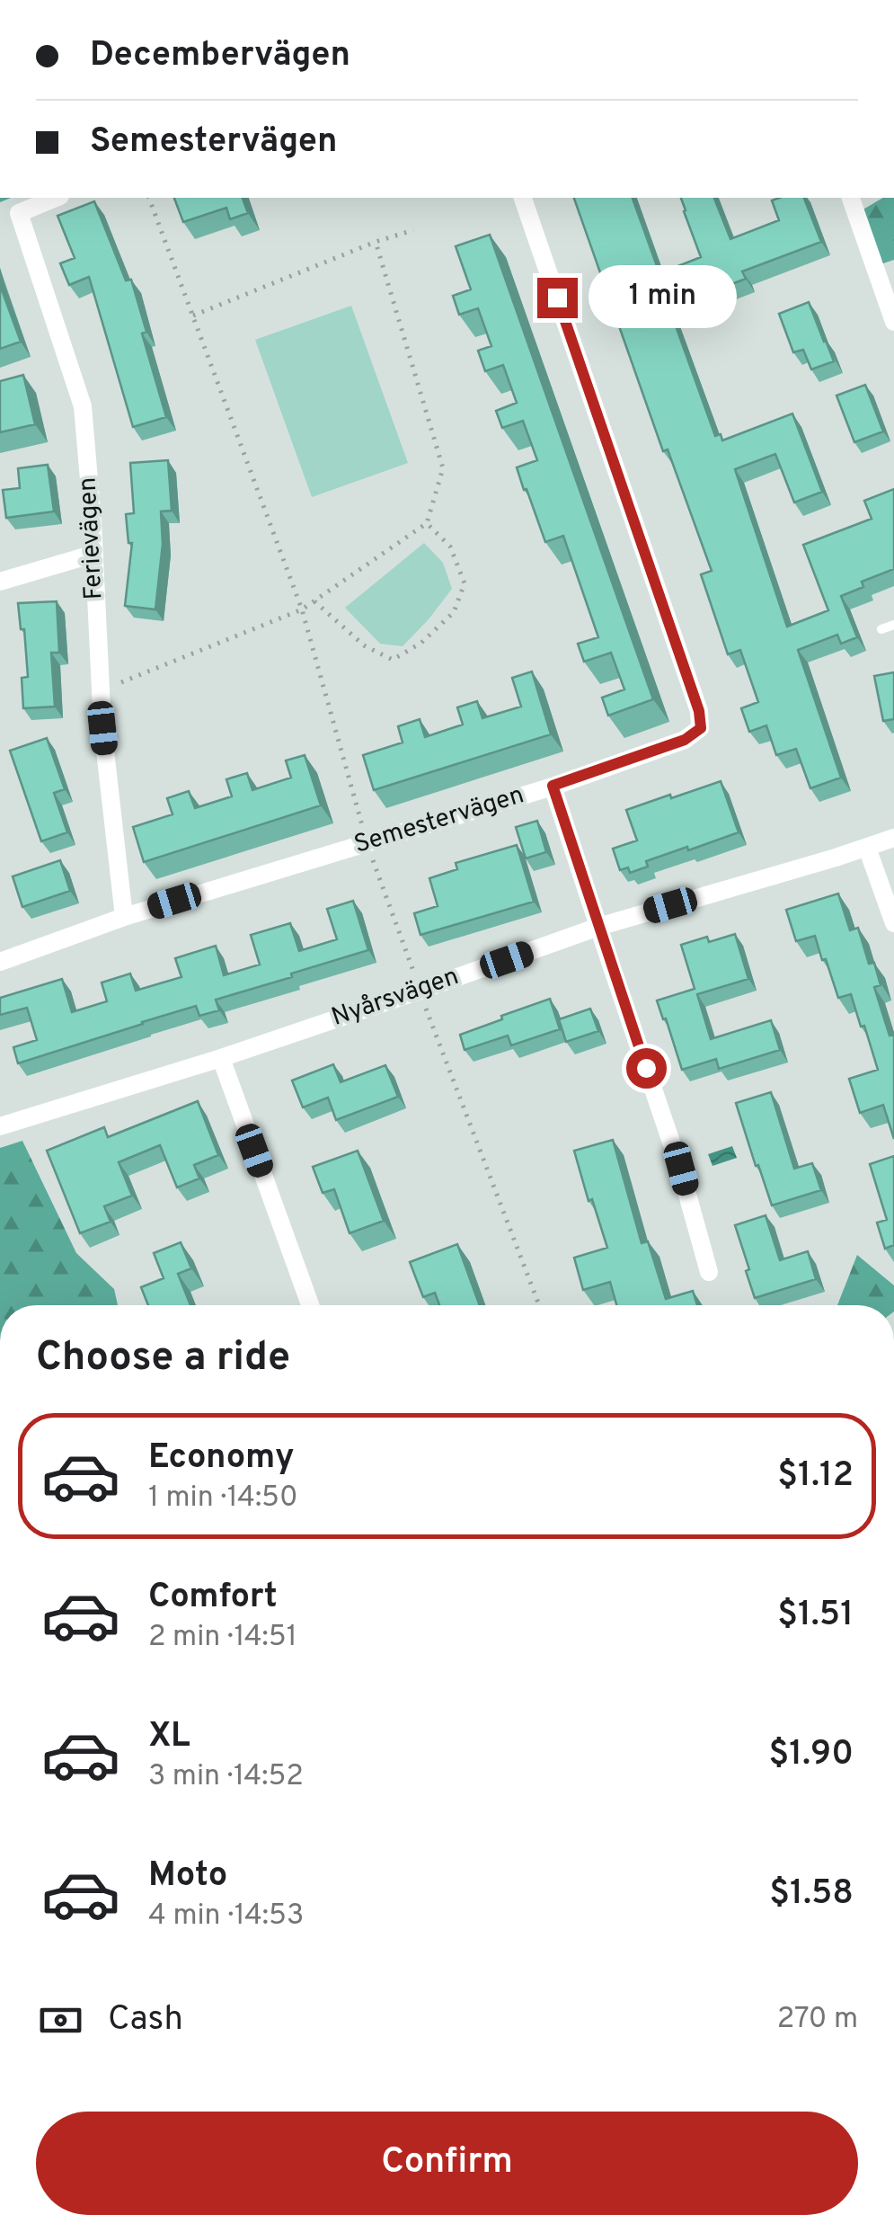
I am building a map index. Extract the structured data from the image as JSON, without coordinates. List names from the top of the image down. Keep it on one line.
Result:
{"streets":{"street":["Ferievägen","Semestervägen","Nyårsvägen"]},"crossings":[["Ferievägen","Semestervägen"]],"page":{"banner":["Decembervägen","Semestervägen"],"bubble":"1 min","heading":"Choose a ride","list":[{"name":"Economy","note":"1 min · 14:50","value":"$1.12"},{"name":"Comfort","note":"2 min · 14:51","value":"$1.51"},{"name":"XL","note":"3 min · 14:52","value":"$1.90"},{"name":"Moto","note":"4 min · 14:53","value":"$1.58"}],"pay":["Cash","270 m"],"buttons":"Confirm"}}
